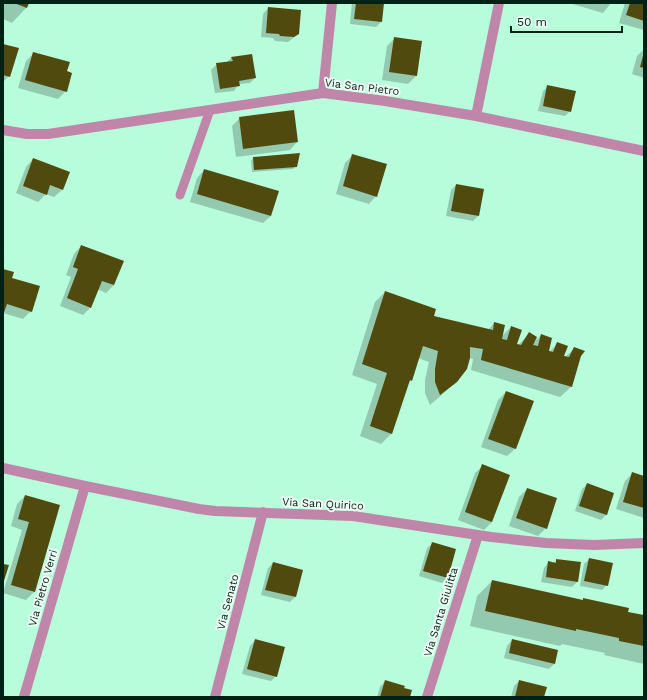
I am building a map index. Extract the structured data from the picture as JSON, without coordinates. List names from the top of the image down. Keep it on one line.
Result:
{"streets":{"street":["Via San Pietro","Via San Quirico","Via Pietro Verri","Via Senato","Via Santa Giulitta"]},"crossings":[["Via San Quirico","Via Pietro Verri"],["Via San Quirico","Via Senato"],["Via San Quirico","Via Santa Giulitta"]],"scale_bar":"50 m"}
